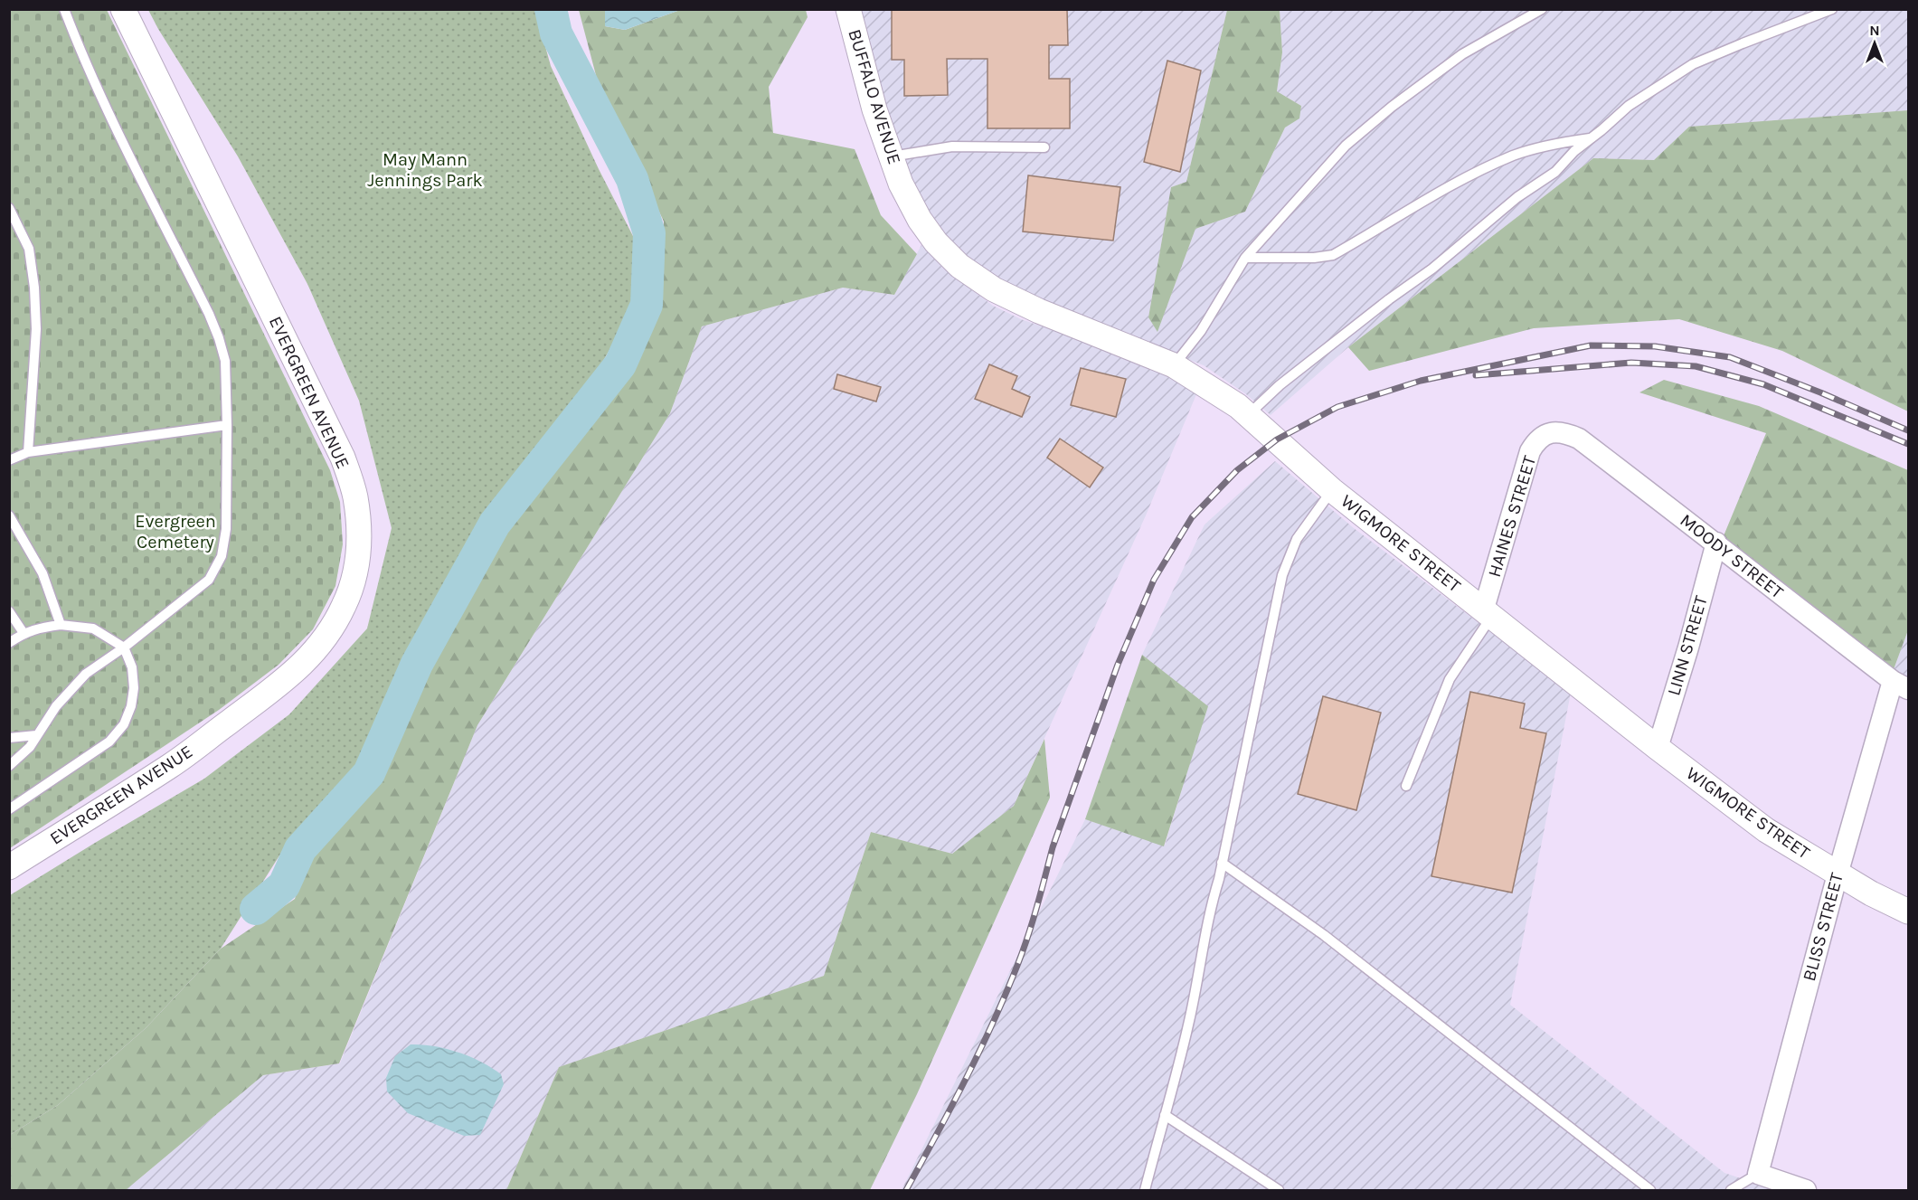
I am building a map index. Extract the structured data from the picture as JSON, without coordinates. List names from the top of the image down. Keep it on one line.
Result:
{"streets":{"street":["BUFFALO AVENUE","EVERGREEN AVENUE","HAINES STREET","WIGMORE STREET","MOODY STREET","LINN STREET","BLISS STREET"]},"crossings":[["BUFFALO AVENUE","WIGMORE STREET"],["HAINES STREET","WIGMORE STREET"],["HAINES STREET","MOODY STREET"],["WIGMORE STREET","LINN STREET"],["WIGMORE STREET","BLISS STREET"],["MOODY STREET","LINN STREET"],["MOODY STREET","BLISS STREET"]],"parks":["May Mann Jennings Park","Evergreen Cemetery"],"north":"top"}
